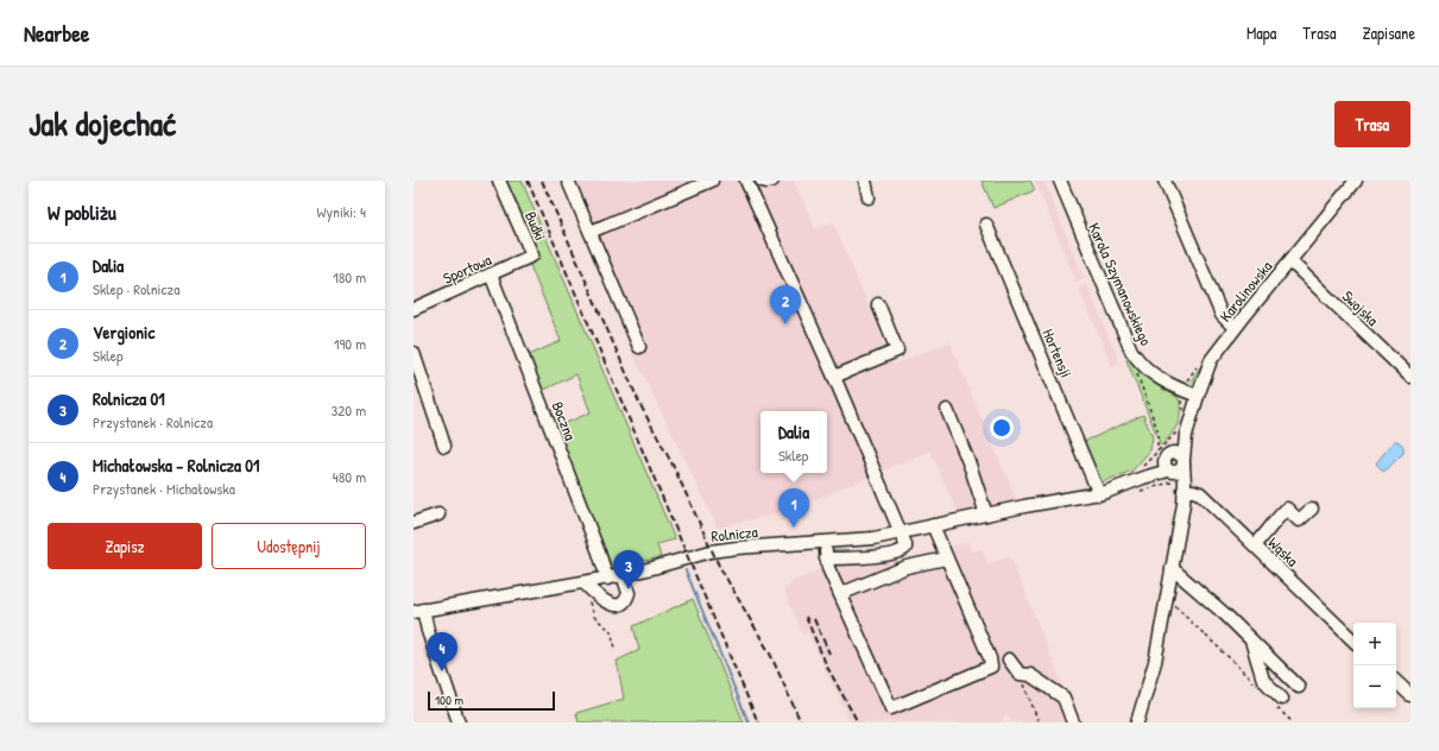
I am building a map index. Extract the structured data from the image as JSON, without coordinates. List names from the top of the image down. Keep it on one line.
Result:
{"streets":{"street":["Budki","Sportowa","Karola Szymanowskiego","Karolinowska","Swojska","Hortensji","Boczna","Rolnicza","Wąska"]},"crossings":[["Budki","Sportowa"],["Sportowa","Boczna"],["Karola Szymanowskiego","Karolinowska"],["Karolinowska","Swojska"],["Karolinowska","Rolnicza"],["Karolinowska","Wąska"],["Hortensji","Rolnicza"],["Boczna","Rolnicza"]],"scale_bar":"100 m","page":{"header":"Nearbee","nav":["Mapa","Trasa","Zapisane"],"title":"Jak dojechać","buttons":["Trasa",["Zapisz","Udostępnij"]],"heading":["W pobliżu","Wyniki: 4"],"list":[{"mark":"1","name":"Dalia","note":"Sklep · Rolnicza","value":"180 m"},{"mark":"2","name":"Vergionic","note":"Sklep","value":"190 m"},{"mark":"3","name":"Rolnicza 01","note":"Przystanek · Rolnicza","value":"320 m"},{"mark":"4","name":"Michałowska - Rolnicza 01","note":"Przystanek · Michałowska","value":"480 m"}],"pins":["2","1","3","4"],"popup":["Dalia","Sklep"],"map_buttons":["+","−"],"scale":"100 m"}}
